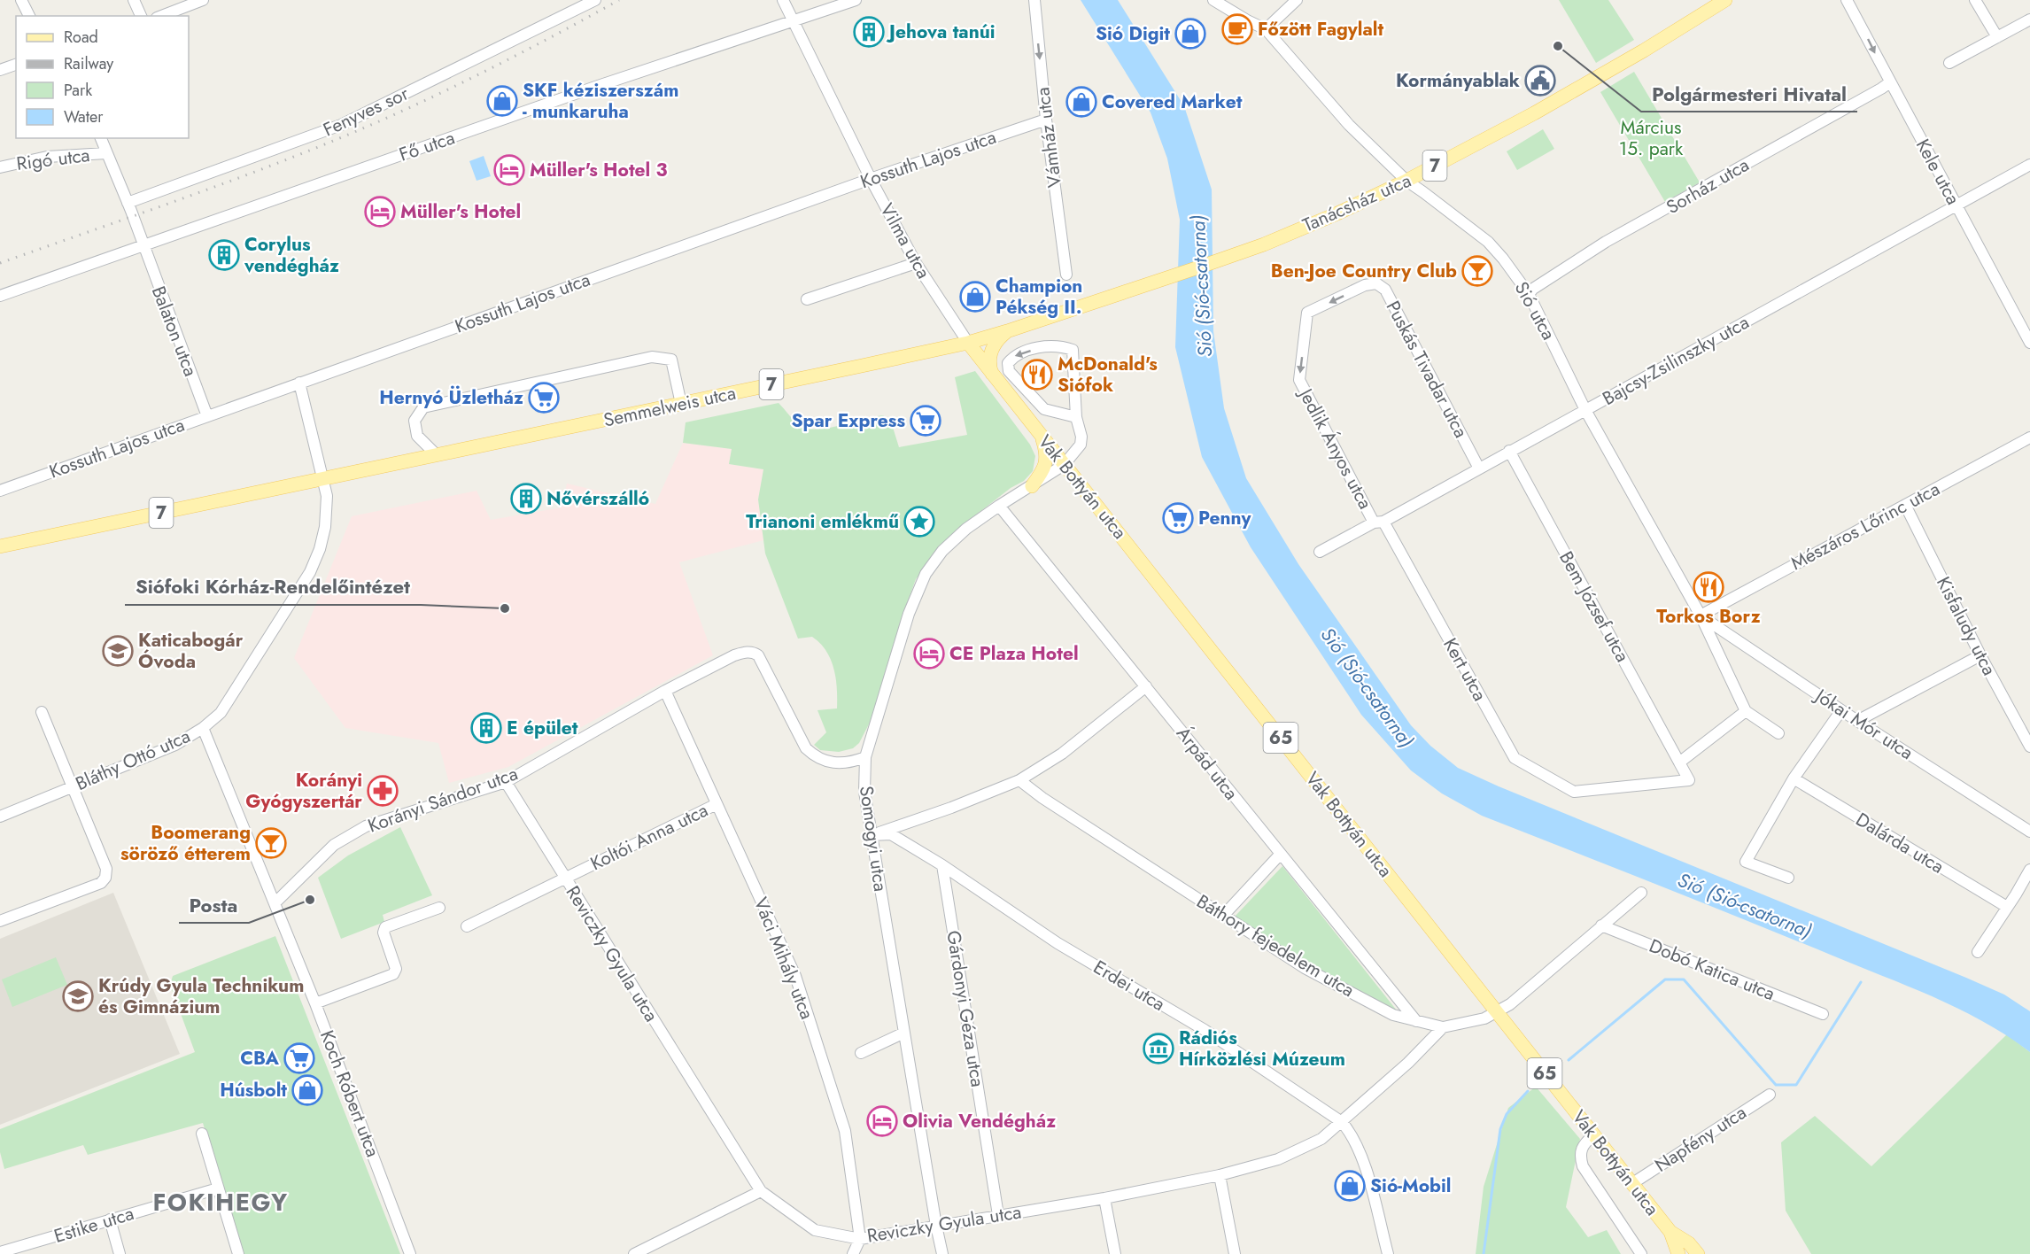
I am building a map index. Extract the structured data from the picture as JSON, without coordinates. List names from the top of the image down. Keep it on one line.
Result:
{"streets":{"main road":["7","Tanácsház utca","Semmelweis utca","Vak Bottyán utca","65"],"street":["Fenyves sor","Vámház utca","Fő utca","Rigó utca","Kossuth Lajos utca","Kele utca","Sorház utca","Vilma utca","Sió utca","Balaton utca","Bajcsy-Zsilinszky utca","Puskás Tivadar utca","Jedlik Ányos utca","Mészáros Lőrinc utca","Bem József utca","Kisfaludy utca","Kert utca","Jókai Mór utca","Bláthy Ottó utca","Árpád utca","Korányi Sándor utca","Koltói Anna utca","Somogyi utca","Dalárda utca","Báthory fejedelem utca","Reviczky Gyula utca","Váci Mihály utca","Dobó Katica utca","Erdei utca","Gárdonyi Géza utca","Koch Róbert utca","Napfény utca","Estike utca"]},"crossings":[["Fenyves sor","Balaton utca"],["Vámház utca","Kossuth Lajos utca"],["Fő utca","Vilma utca"],["Fő utca","Balaton utca"],["Rigó utca","Balaton utca"],["Kossuth Lajos utca","Vilma utca"],["Kossuth Lajos utca","Balaton utca"],["Kossuth Lajos utca","Bláthy Ottó utca"],["7","Semmelweis utca"],["7","Bláthy Ottó utca"],["Kele utca","Sorház utca"],["Kele utca","Bajcsy-Zsilinszky utca"],["Sorház utca","Sió utca"],["Tanácsház utca","Sió utca"],["Tanácsház utca","Semmelweis utca"],["Vilma utca","Semmelweis utca"],["Vilma utca","Vak Bottyán utca"],["Sió utca","Bajcsy-Zsilinszky utca"],["Sió utca","Mészáros Lőrinc utca"],["Sió utca","Jókai Mór utca"],["Bajcsy-Zsilinszky utca","Puskás Tivadar utca"],["Bajcsy-Zsilinszky utca","Jedlik Ányos utca"],["Bajcsy-Zsilinszky utca","Bem József utca"],["Bajcsy-Zsilinszky utca","Kert utca"],["Puskás Tivadar utca","Jedlik Ányos utca"],["Semmelweis utca","Vak Bottyán utca"],["Semmelweis utca","Bláthy Ottó utca"],["Jedlik Ányos utca","Kert utca"],["Vak Bottyán utca","Somogyi utca"],["Vak Bottyán utca","Báthory fejedelem utca"],["Vak Bottyán utca","Napfény utca"],["Mészáros Lőrinc utca","Kisfaludy utca"],["Mészáros Lőrinc utca","Jókai Mór utca"],["Bem József utca","Kert utca"],["Bláthy Ottó utca","Koch Róbert utca"],["Árpád utca","Somogyi utca"],["Árpád utca","Báthory fejedelem utca"],["Korányi Sándor utca","Somogyi utca"],["Korányi Sándor utca","Reviczky Gyula utca"],["Korányi Sándor utca","Váci Mihály utca"],["Korányi Sándor utca","Koch Róbert utca"],["Koltói Anna utca","Reviczky Gyula utca"],["Koltói Anna utca","Váci Mihály utca"],["Somogyi utca","Reviczky Gyula utca"],["Somogyi utca","Erdei utca"],["Báthory fejedelem utca","Reviczky Gyula utca"],["Báthory fejedelem utca","Dobó Katica utca"],["Reviczky Gyula utca","Váci Mihály utca"],["Reviczky Gyula utca","Erdei utca"],["Reviczky Gyula utca","Gárdonyi Géza utca"],["Erdei utca","Gárdonyi Géza utca"]],"one_way":["Vámház utca","Puskás Tivadar utca","Jedlik Ányos utca"],"districts":["FOKIHEGY"],"water":["Sió (Sió-csatorna)"],"parks":["Március 15. park"],"places":{"cafe":["Főzött Fagylalt"],"building":["Jehova tanúi","Corylus vendégház","Nővérszálló","E épület"],"shop":["Sió Digit","SKF kéziszerszám - munkaruha","Covered Market","Champion Pékség II.","Húsbolt","Sió-Mobil"],"other":["Polgármesteri Hivatal","Siófoki Kórház-Rendelőintézet","Posta"],"public building":["Kormányablak"],"hotel":["Müller's Hotel 3","Müller's Hotel","CE Plaza Hotel","Olivia Vendégház"],"bar":["Ben-Joe Country Club","Boomerang söröző étterem"],"restaurant":["McDonald's Siófok","Torkos Borz"],"supermarket":["Hernyó Üzletház","Spar Express","Penny","CBA"],"place":["Trianoni emlékmű"],"school or university":["Katicabogár Óvoda","Krúdy Gyula Technikum és Gimnázium"],"pharmacy":["Korányi Gyógyszertár"],"museum":["Rádiós Hírközlési Múzeum"]},"legend":["Road","Railway","Park","Water"]}
